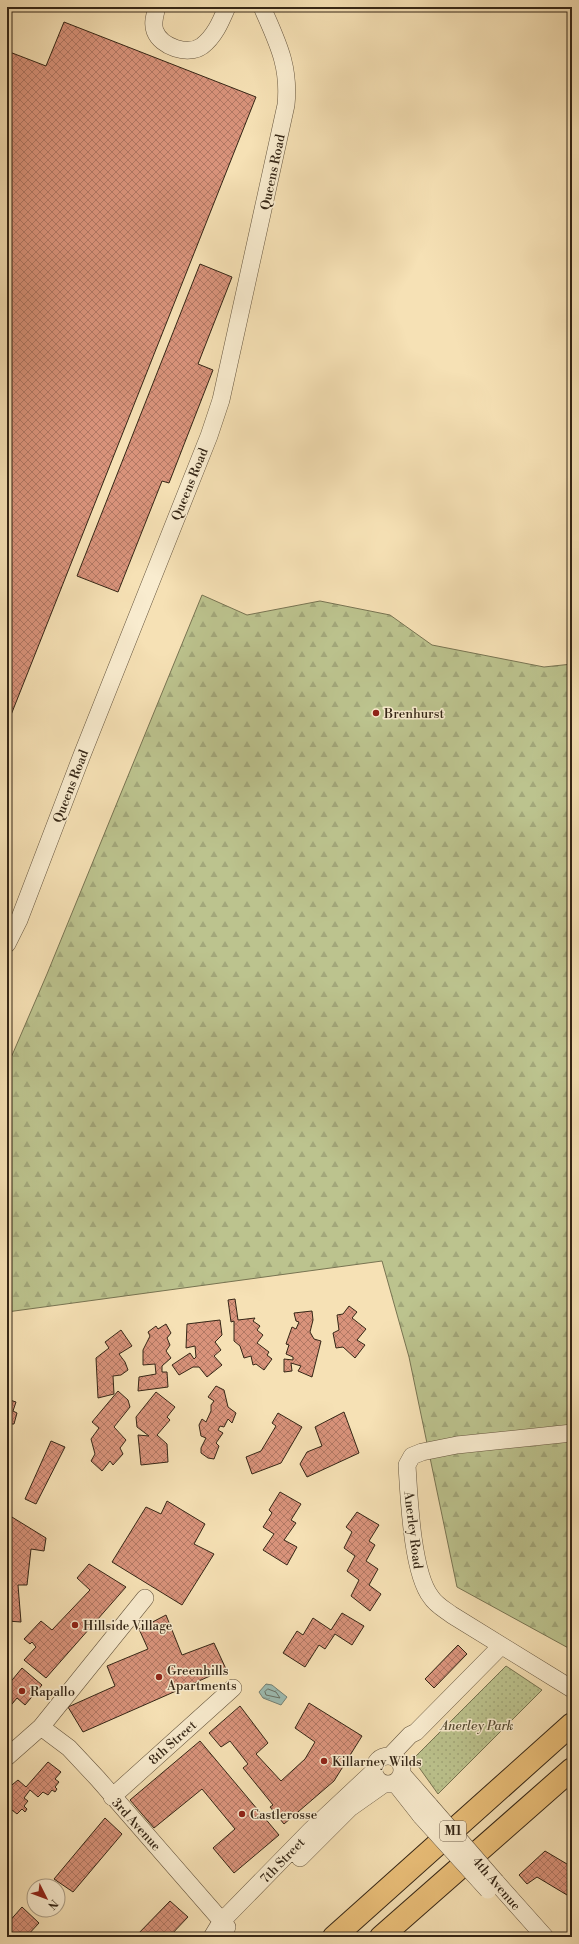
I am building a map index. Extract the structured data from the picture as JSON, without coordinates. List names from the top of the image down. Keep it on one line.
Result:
{"streets":{"highway":["M1"],"street":["Queens Road","Anerley Road","8th Street","3rd Avenue","7th Street","4th Avenue"]},"crossings":[["Anerley Road","7th Street"],["8th Street","3rd Avenue"],["3rd Avenue","7th Street"],["7th Street","4th Avenue"]],"parks":["Anerley Park"],"places":["Brenhurst","Hillside Village","Greenhills Apartments","Rapallo","Killarney Wilds","Castlerosse"],"north":"bottom right"}
